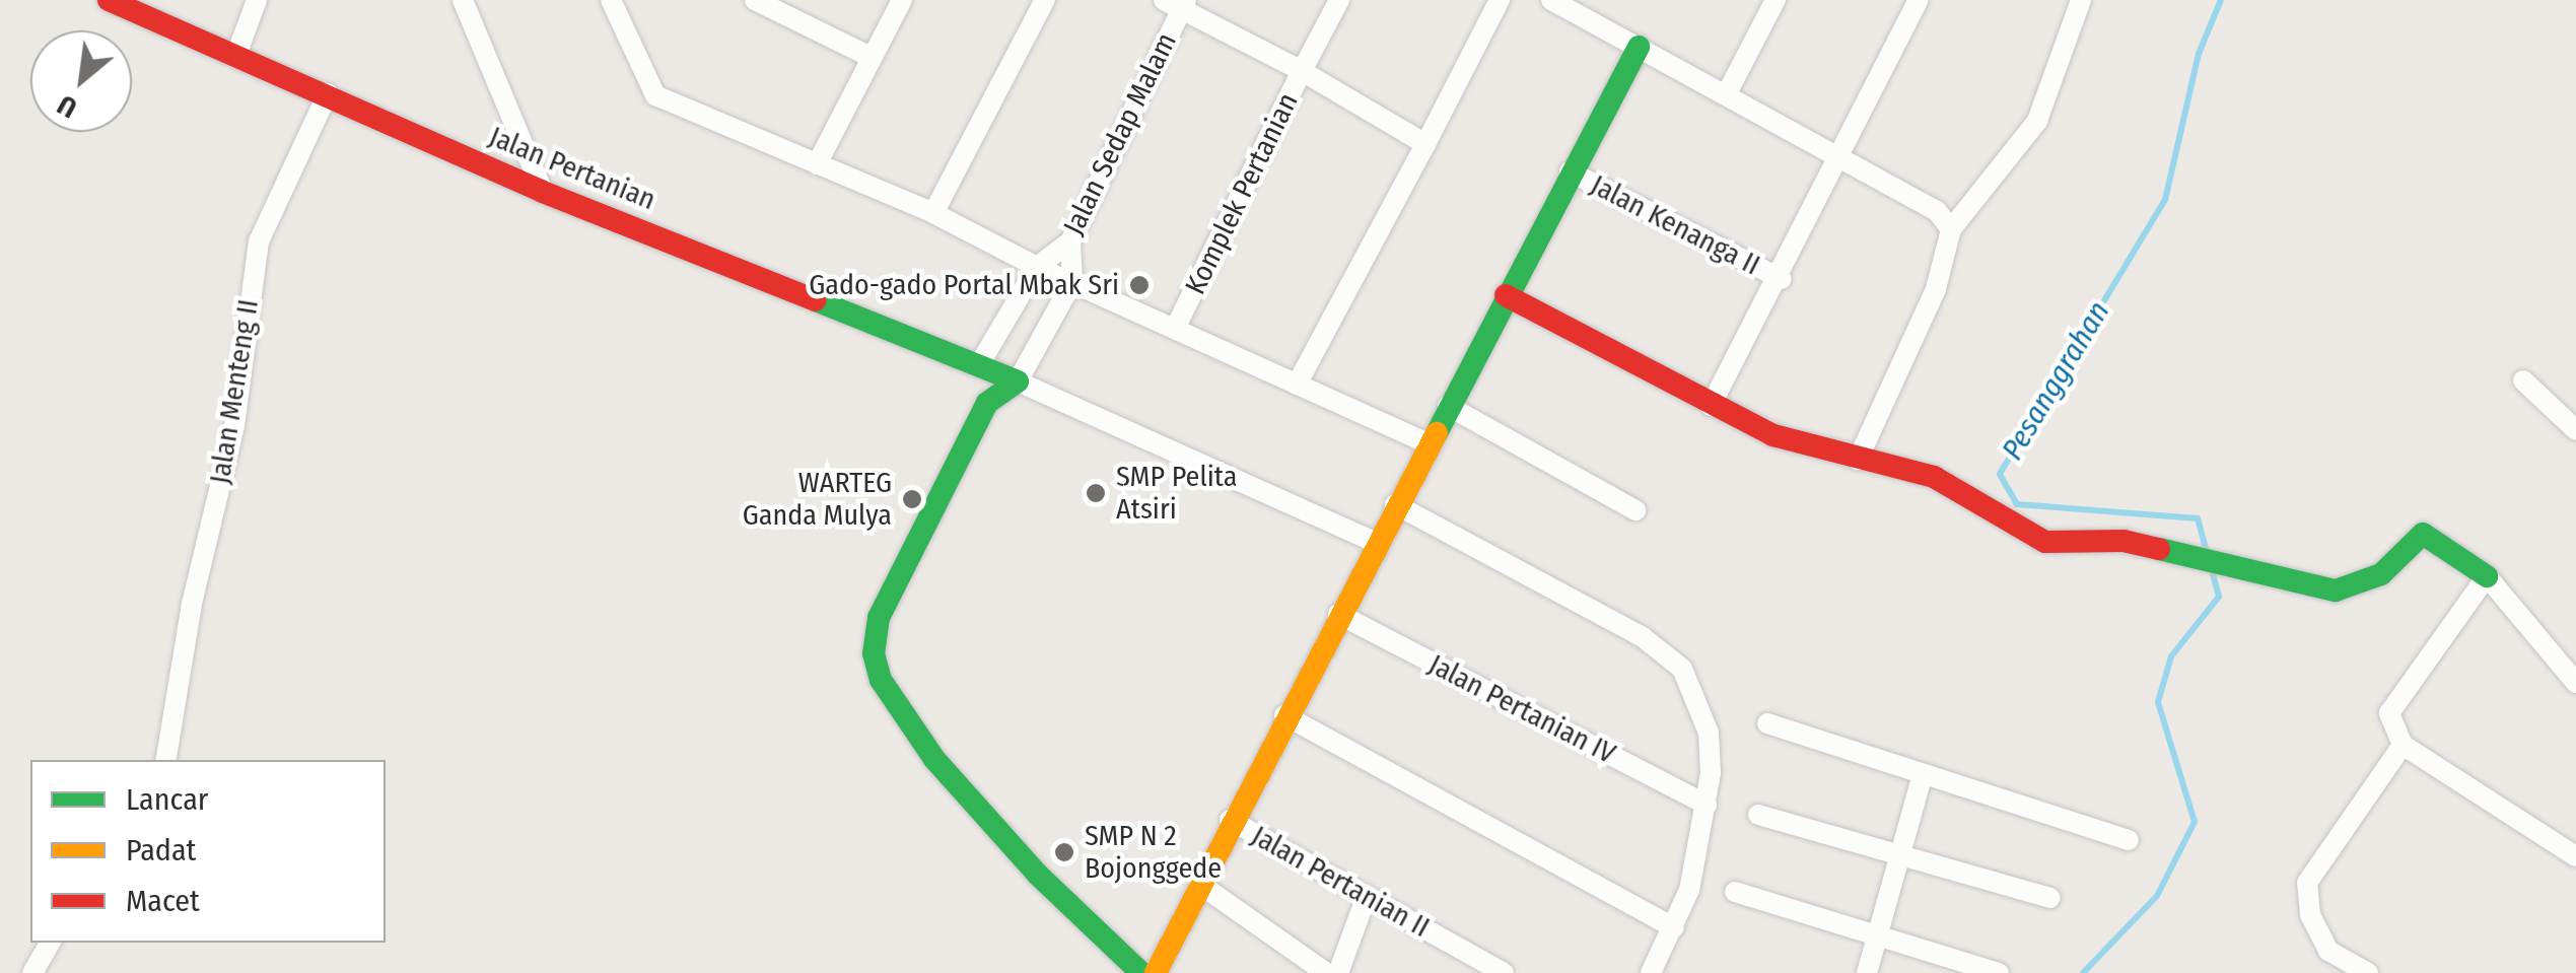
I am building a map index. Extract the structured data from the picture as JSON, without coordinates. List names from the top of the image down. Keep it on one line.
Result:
{"streets":{"street":["Jalan Sedap Malam","Jalan Pertanian","Komplek Pertanian","Jalan Kenanga II","Jalan Menteng II","Jalan Pertanian IV","Jalan Pertanian II"]},"crossings":[["Jalan Sedap Malam","Jalan Pertanian"],["Jalan Sedap Malam","Komplek Pertanian"],["Jalan Pertanian","Jalan Menteng II"]],"water":["Pesanggrahan"],"places":["Gado-gado Portal Mbak Sri","SMP Pelita Atsiri","WARTEG Ganda Mulya","SMP N 2 Bojonggede"],"legend":["Lancar","Padat","Macet"],"north":"bottom left"}
